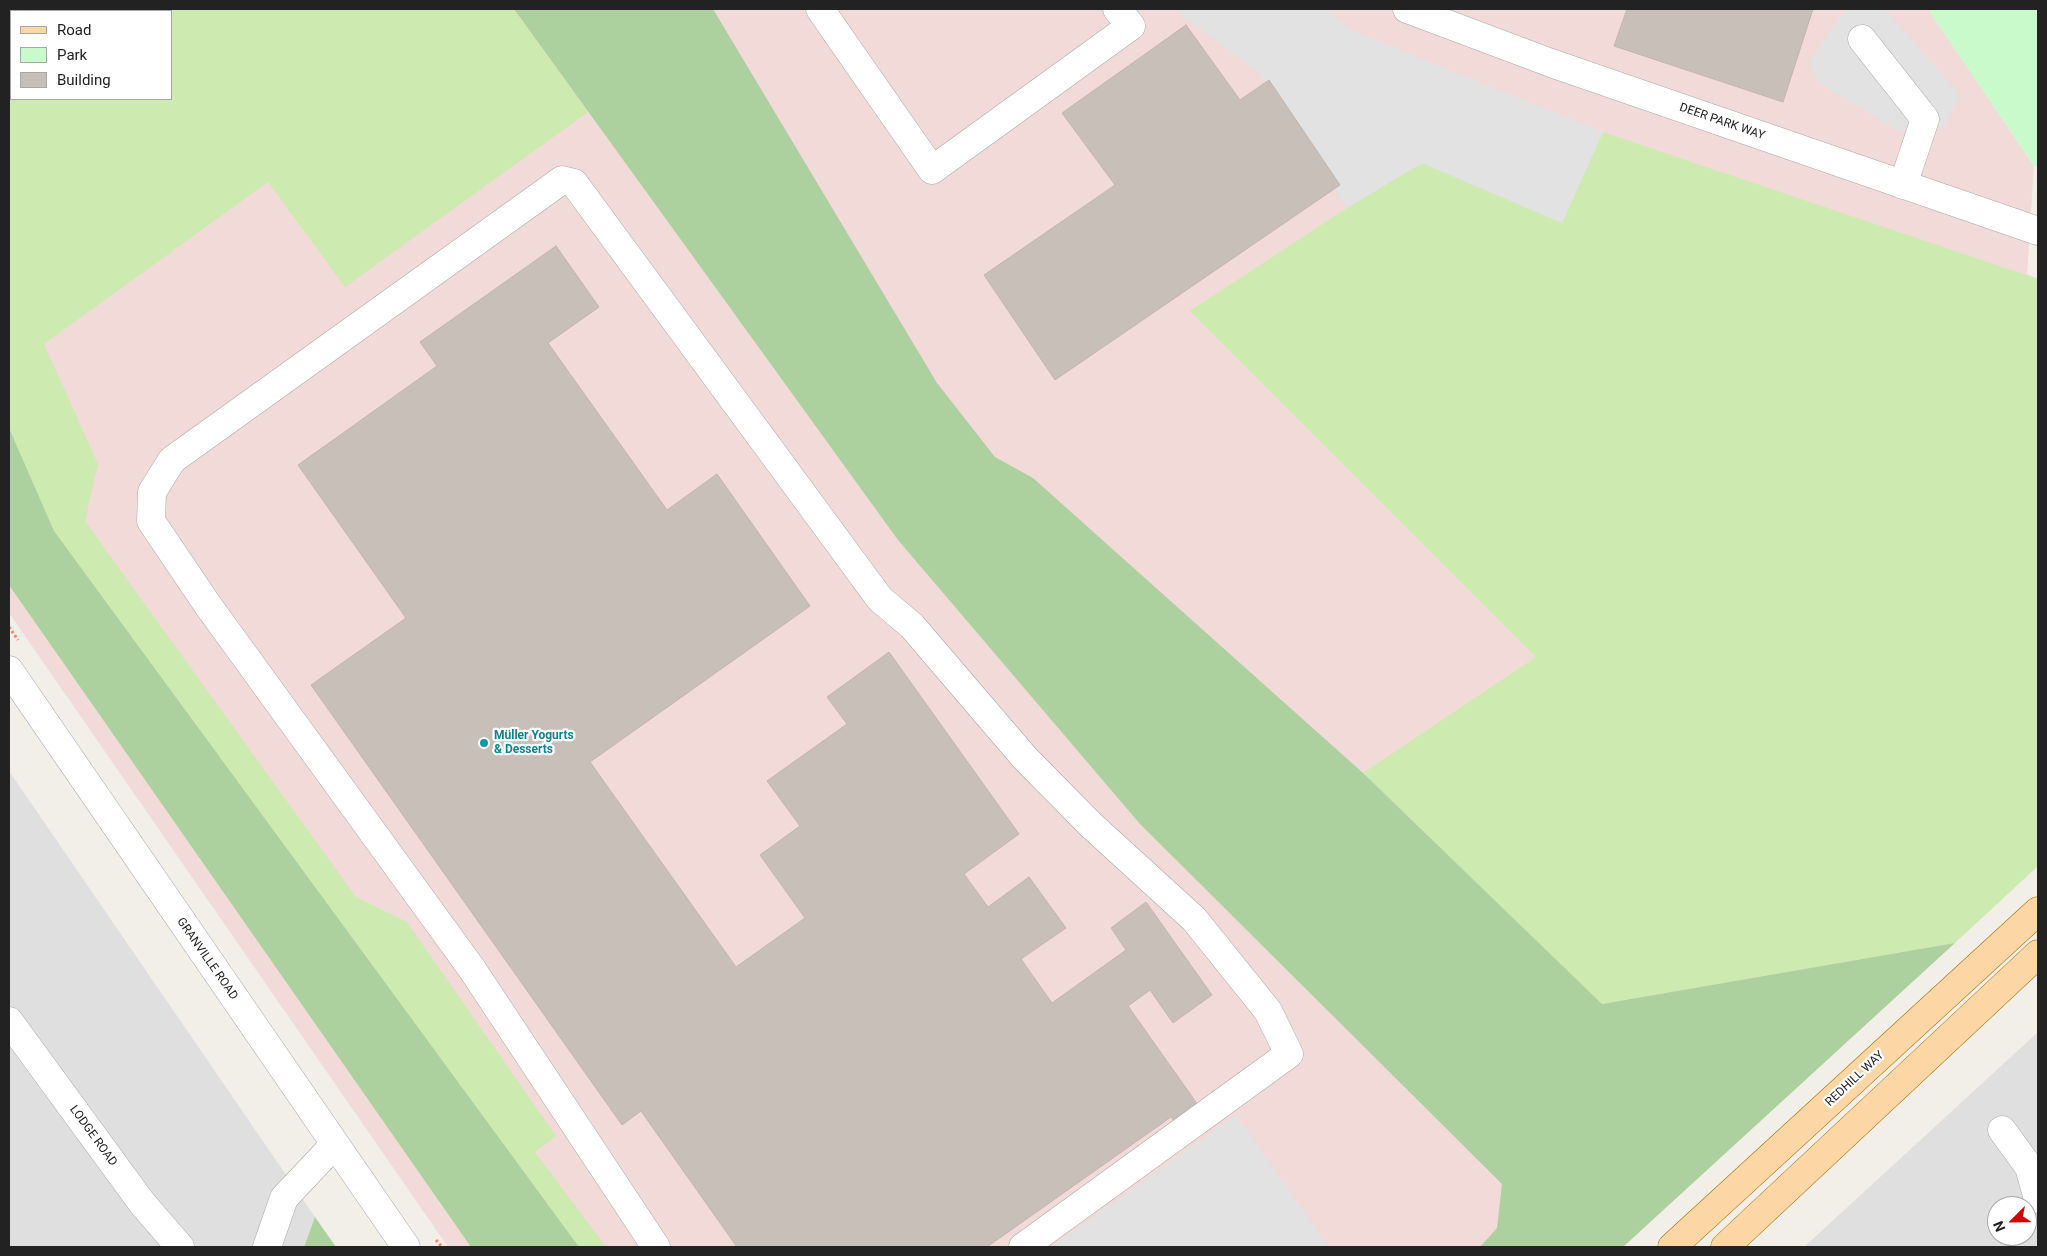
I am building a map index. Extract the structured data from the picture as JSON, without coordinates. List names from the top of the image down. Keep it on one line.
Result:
{"streets":{"main road":["REDHILL WAY"],"street":["DEER PARK WAY","GRANVILLE ROAD","LODGE ROAD"]},"places":["Müller Yogurts & Desserts"],"legend":["Road","Park","Building"],"north":"bottom left"}
